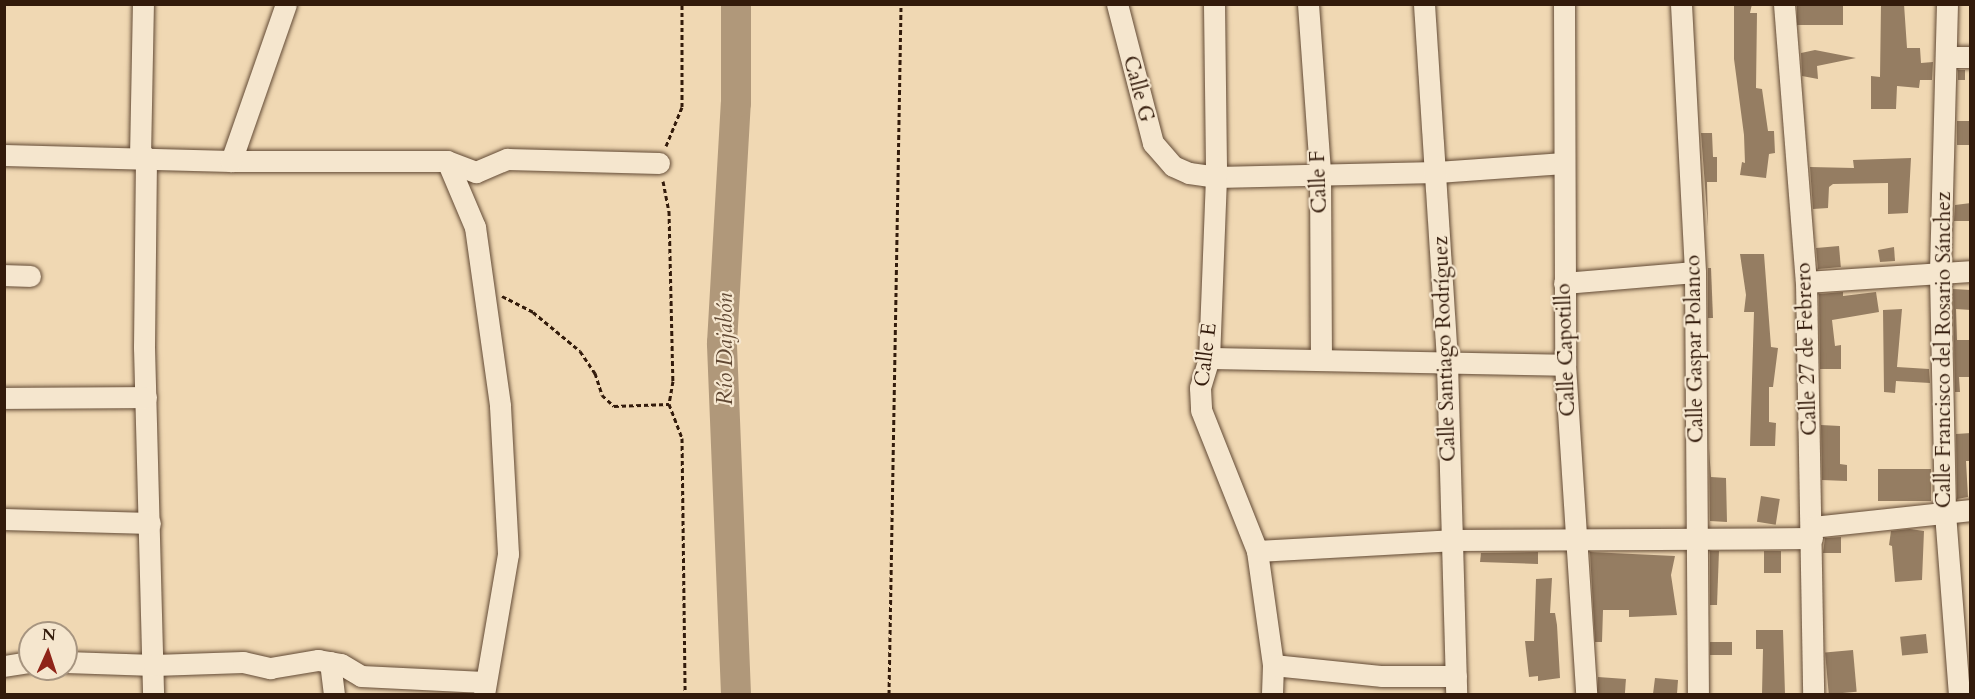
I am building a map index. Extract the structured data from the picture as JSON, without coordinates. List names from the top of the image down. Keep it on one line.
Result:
{"streets":{"street":["Calle G","Calle F","Calle Santiago Rodríguez","Calle Gaspar Polanco","Calle 27 de Febrero","Calle Capotillo","Calle Francisco del Rosario Sánchez","Calle E"]},"crossings":[["Calle G","Calle E"]],"water":["Río Dajabón"],"north":"top"}
